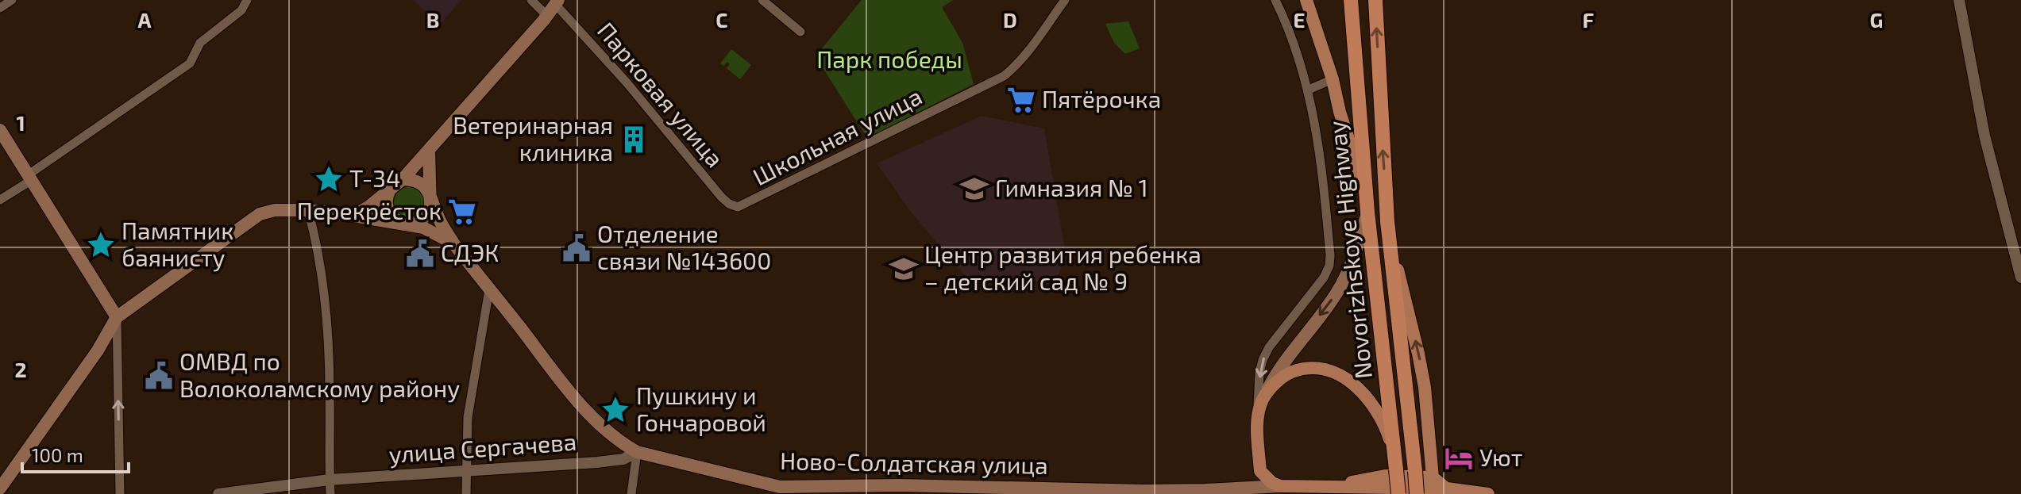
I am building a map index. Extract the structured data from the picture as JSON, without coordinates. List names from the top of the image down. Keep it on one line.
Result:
{"streets":{"highway":["Novorizhskoye Highway"],"main road":["Ново-Солдатская улица"],"street":["Парковая улица","Школьная улица","улица Сергачева"]},"crossings":[["Парковая улица","Школьная улица"],["улица Сергачева","Ново-Солдатская улица"]],"parks":["Парк победы"],"places":{"supermarket":["Пятёрочка","Перекрёсток"],"building":["Ветеринарная клиника"],"place":["Т-34","Памятник баянисту","Пушкину и Гончаровой"],"school or university":["Гимназия № 1","Центр развития ребенка – детский сад № 9"],"public building":["Отделение связи №143600","СДЭК","ОМВД по Волоколамскому району"],"hotel":["Уют"]},"scale_bar":"100 m","grid":{"columns":["A","B","C","D","E","F","G"],"rows":["1","2"]}}
